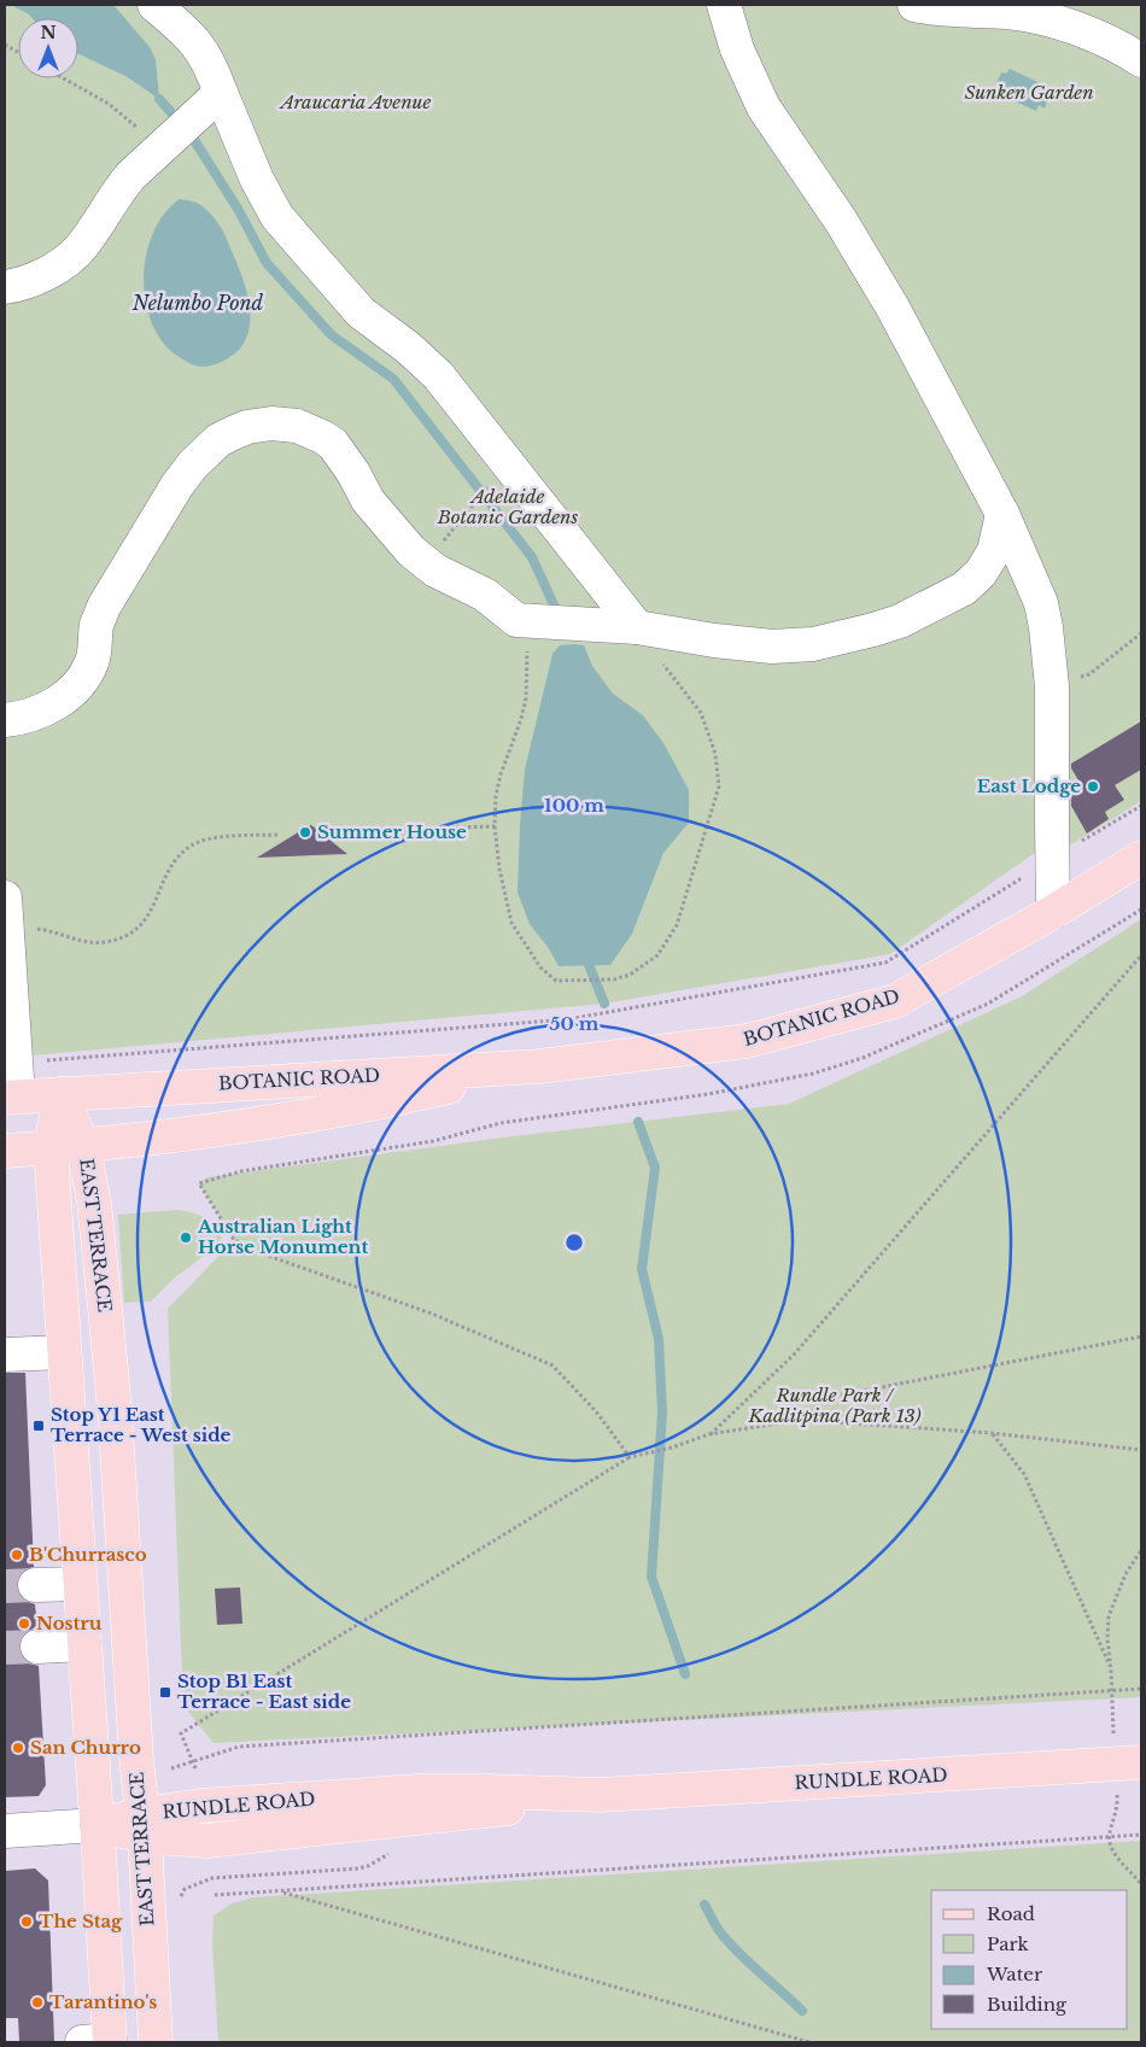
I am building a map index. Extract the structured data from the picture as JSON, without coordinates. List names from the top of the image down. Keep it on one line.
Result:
{"streets":{"main road":["BOTANIC ROAD","EAST TERRACE","RUNDLE ROAD"]},"crossings":[["BOTANIC ROAD","EAST TERRACE"],["EAST TERRACE","RUNDLE ROAD"]],"water":["Nelumbo Pond"],"parks":["Sunken Garden","Araucaria Avenue","Adelaide Botanic Gardens","Rundle Park / Kadlitpina (Park 13)"],"places":{"other":["East Lodge","Summer House","Australian Light Horse Monument","B'Churrasco","Nostru","San Churro","The Stag","Tarantino's"],"transit":["Stop Y1 East Terrace - West side","Stop B1 East Terrace - East side"]},"legend":["Road","Park","Water","Building"],"north":"top","rings":["100 m","50 m"]}
